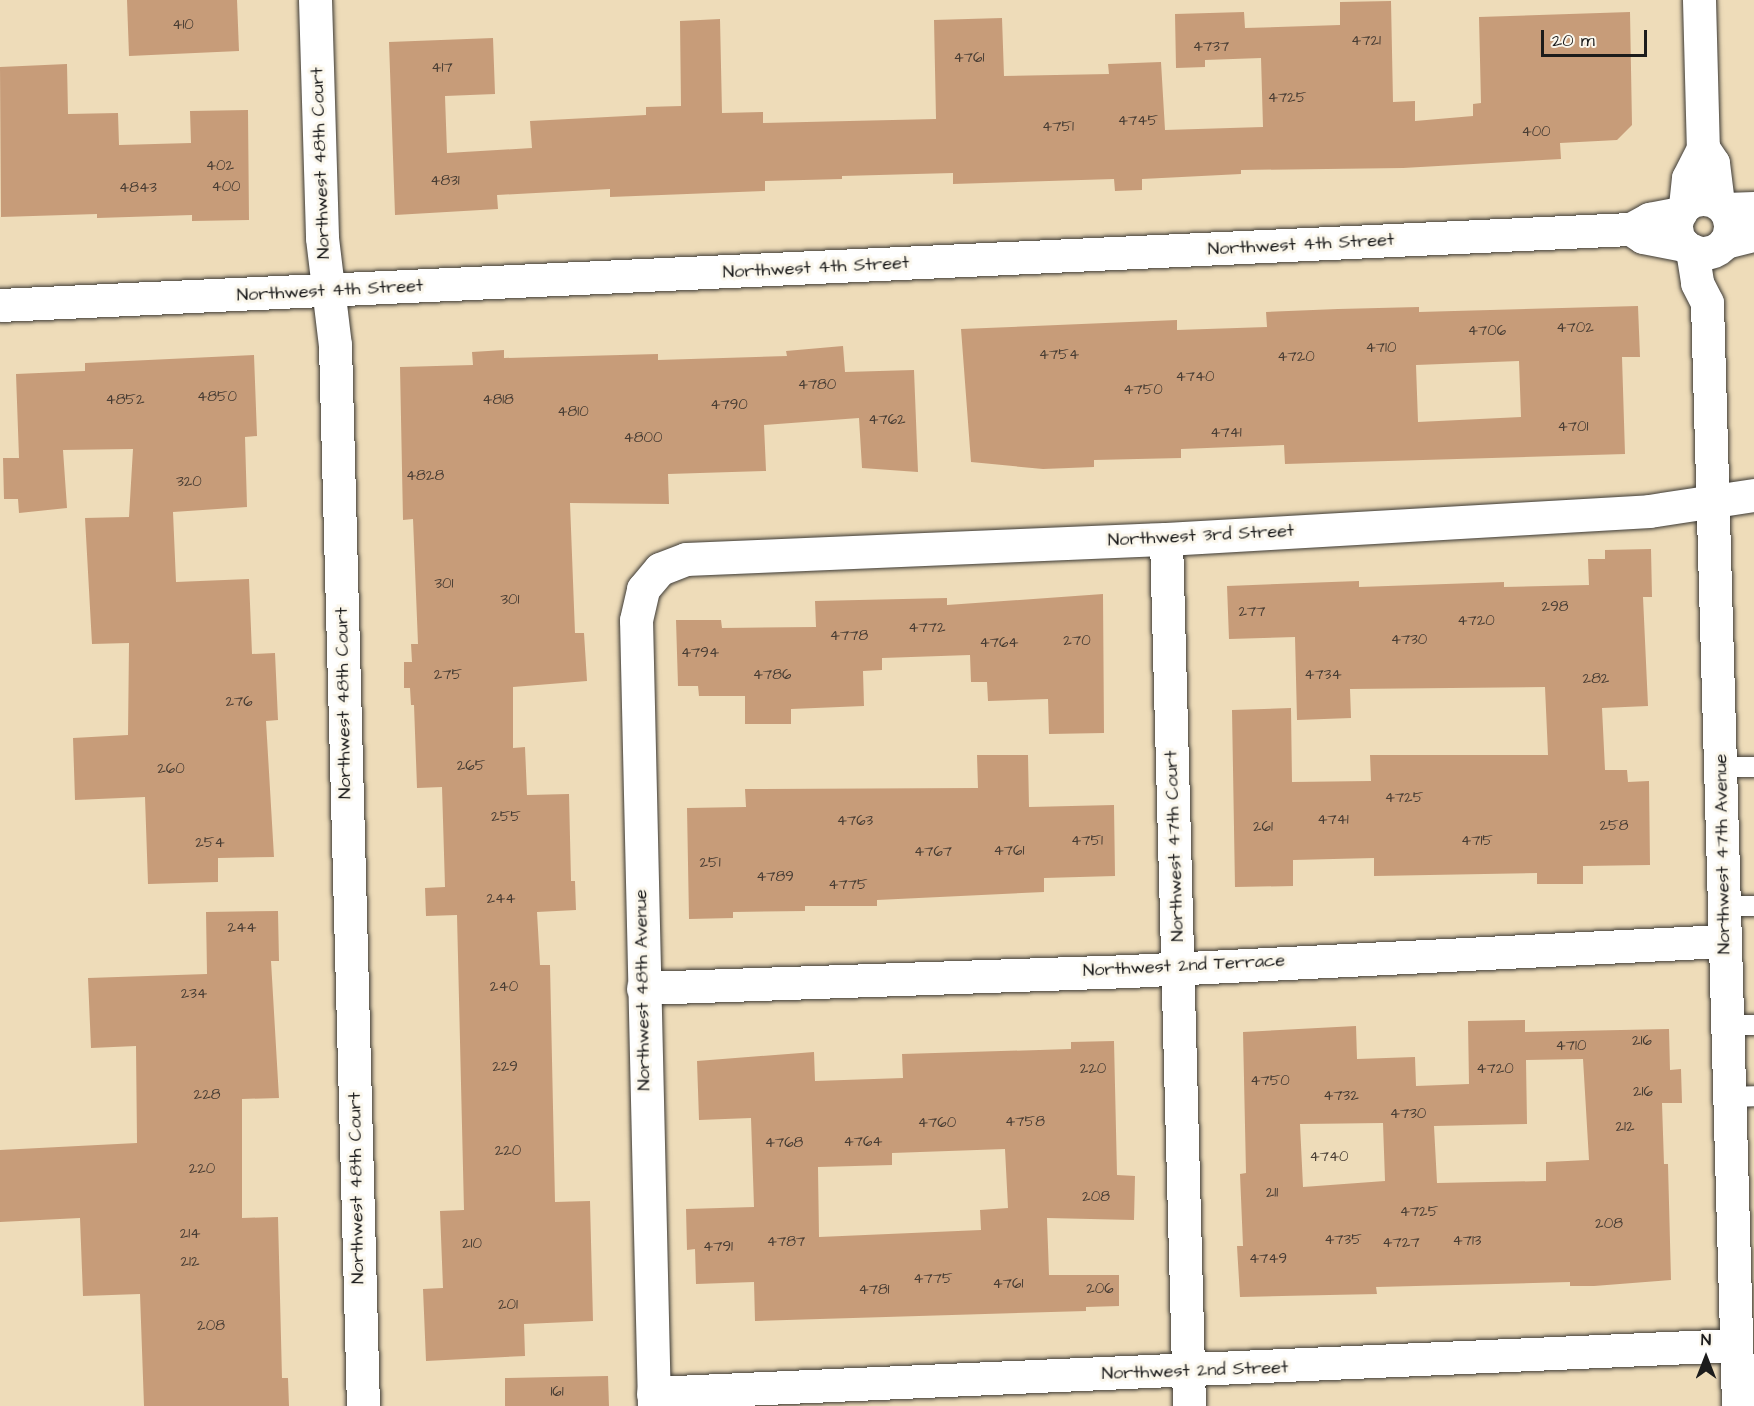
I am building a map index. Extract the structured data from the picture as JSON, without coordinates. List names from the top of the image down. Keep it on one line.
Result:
{"streets":{"street":["Northwest 48th Court","Northwest 4th Street","Northwest 3rd Street","Northwest 47th Court","Northwest 47th Avenue","Northwest 2nd Terrace","Northwest 48th Avenue","Northwest 2nd Street"]},"crossings":[["Northwest 48th Court","Northwest 4th Street"],["Northwest 4th Street","Northwest 47th Avenue"],["Northwest 3rd Street","Northwest 47th Court"],["Northwest 3rd Street","Northwest 47th Avenue"],["Northwest 3rd Street","Northwest 48th Avenue"],["Northwest 47th Court","Northwest 2nd Terrace"],["Northwest 47th Court","Northwest 2nd Street"],["Northwest 47th Avenue","Northwest 2nd Terrace"],["Northwest 47th Avenue","Northwest 2nd Street"],["Northwest 2nd Terrace","Northwest 48th Avenue"],["Northwest 48th Avenue","Northwest 2nd Street"]],"house_numbers":["410","4721","4737","4761","417","4725","4745","4751","400","402","4831","400","4843","4702","4706","4710","4754","4720","4740","4780","4750","4850","4852","4818","4790","4810","4762","4701","4741","4800","4828","320","301","301","298","277","4720","4772","4778","4730","270","4764","4794","275","4786","4734","282","276","265","260","4725","255","4741","4763","258","261","4751","4715","254","4761","4767","251","4789","4775","244","244","240","234","216","4710","229","220","4720","4750","216","228","4732","4730","4758","4760","212","4764","4768","220","4740","220","211","208","4725","208","214","4735","4713","4787","4727","210","4791","4749","212","4775","4761","206","4781","201","208","161"],"scale_bar":"20 m","north":"top"}
